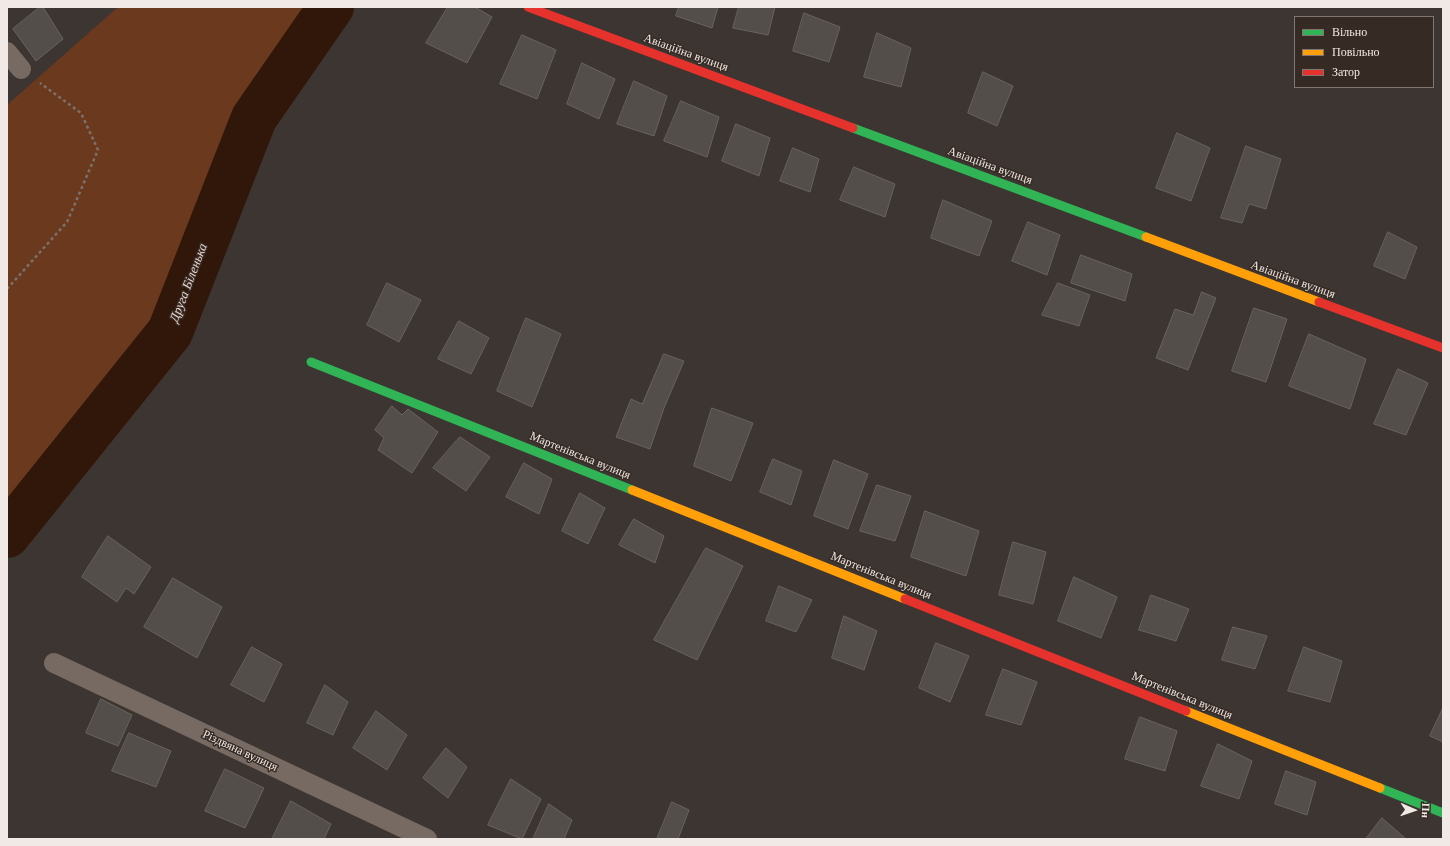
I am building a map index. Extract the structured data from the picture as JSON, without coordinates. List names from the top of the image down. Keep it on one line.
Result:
{"streets":{"street":["Авіаційна вулиця","Мартенівська вулиця","Різдвяна вулиця"]},"water":["Друга Біленька"],"legend":["Вільно","Повільно","Затор"],"north":"right"}
